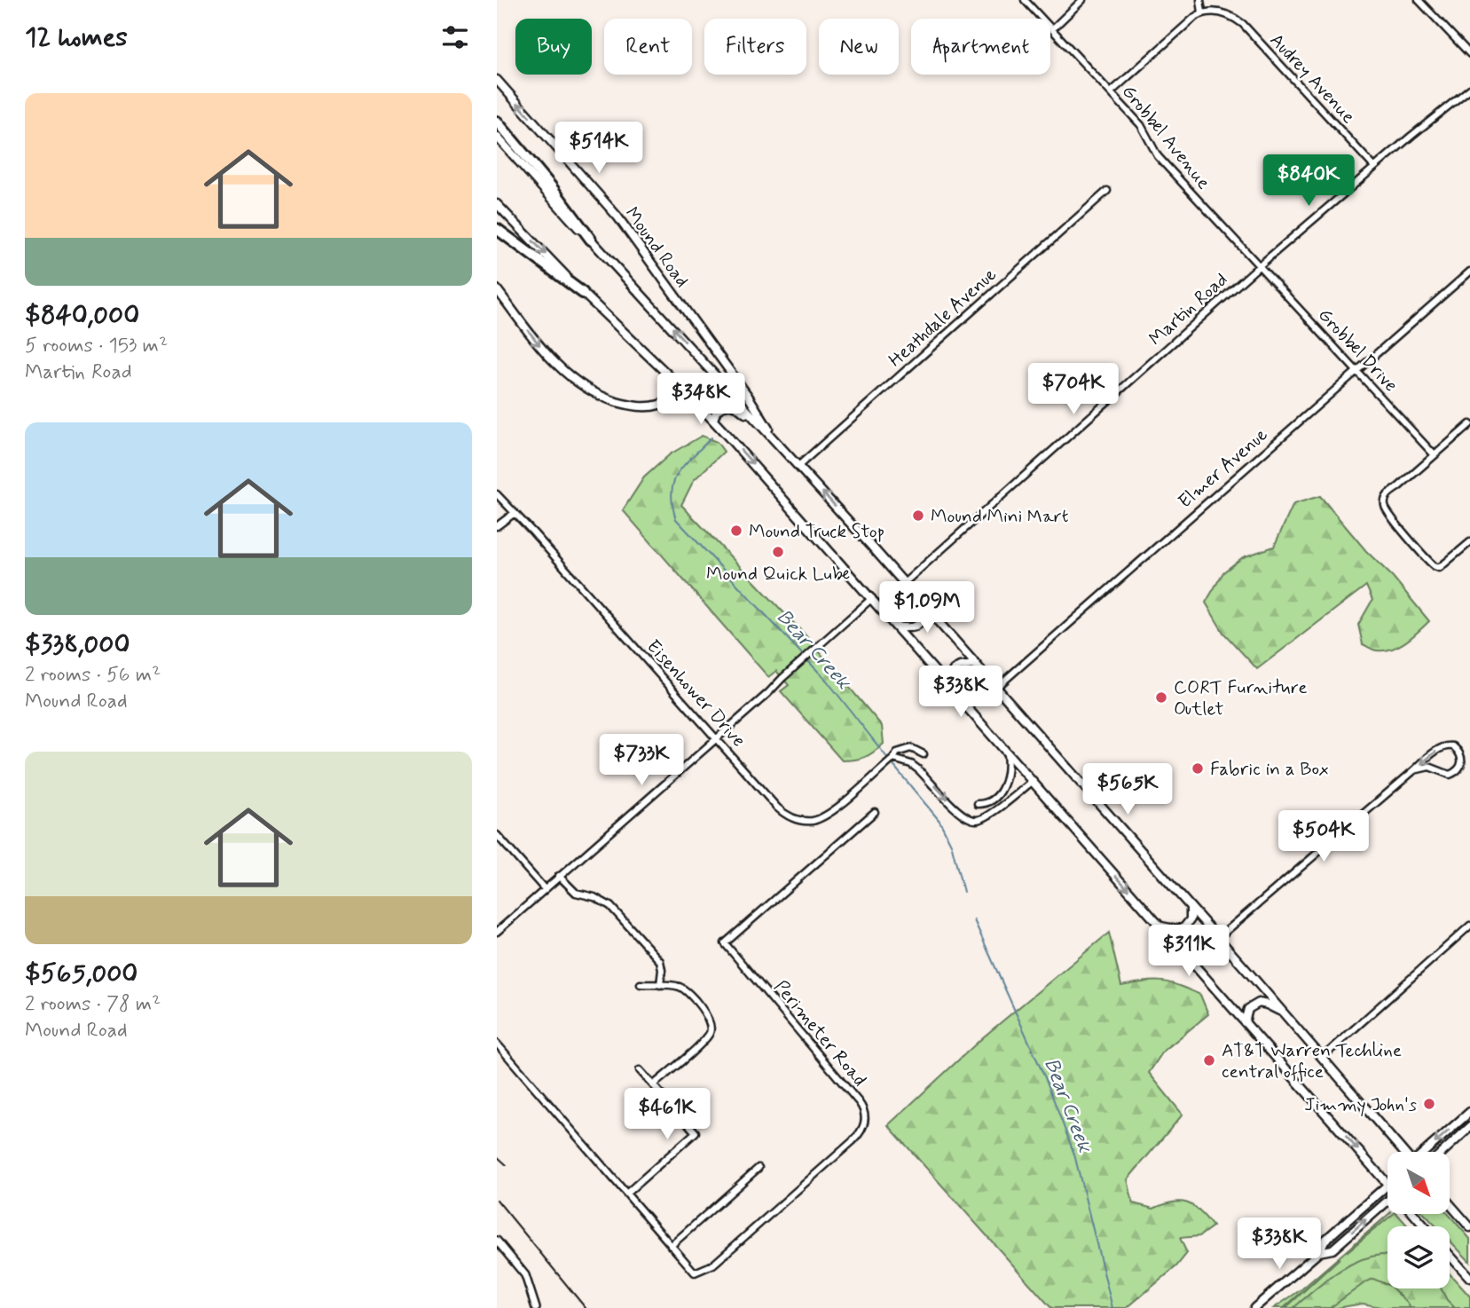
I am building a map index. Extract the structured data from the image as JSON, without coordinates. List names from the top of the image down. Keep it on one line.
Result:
{"streets":{"main road":["Mound Road"],"street":["Audrey Avenue","Grobbel Avenue","Martin Road","Heathdale Avenue","Grobbel Drive","Elmer Avenue","Eisenhower Drive","Perimeter Road"]},"crossings":[["Audrey Avenue","Martin Road"],["Grobbel Avenue","Martin Road"],["Grobbel Avenue","Grobbel Drive"],["Mound Road","Martin Road"],["Mound Road","Heathdale Avenue"],["Mound Road","Elmer Avenue"],["Martin Road","Grobbel Drive"],["Grobbel Drive","Elmer Avenue"]],"water":["Bear Creek"],"places":["Mound Mini Mart","Mound Truck Stop","Mound Quick Lube","CORT Furniture Outlet","Fabric in a Box","AT&T Warren Techline central office","Jimmy John's"],"north":"bottom right","page":{"heading":"12 homes","chip":["Buy","Rent","Filters","New","Apartment"],"list":[{"name":"$840,000","note":"5 rooms · 153 m² · Martin Road"},{"name":"$338,000","note":"2 rooms · 56 m² · Mound Road"},{"name":"$565,000","note":"2 rooms · 78 m² · Mound Road"}],"price":["$514K","$840K","$704K","$348K","$1.09M","$338K","$733K","$565K","$504K","$311K","$461K","$338K"]}}
